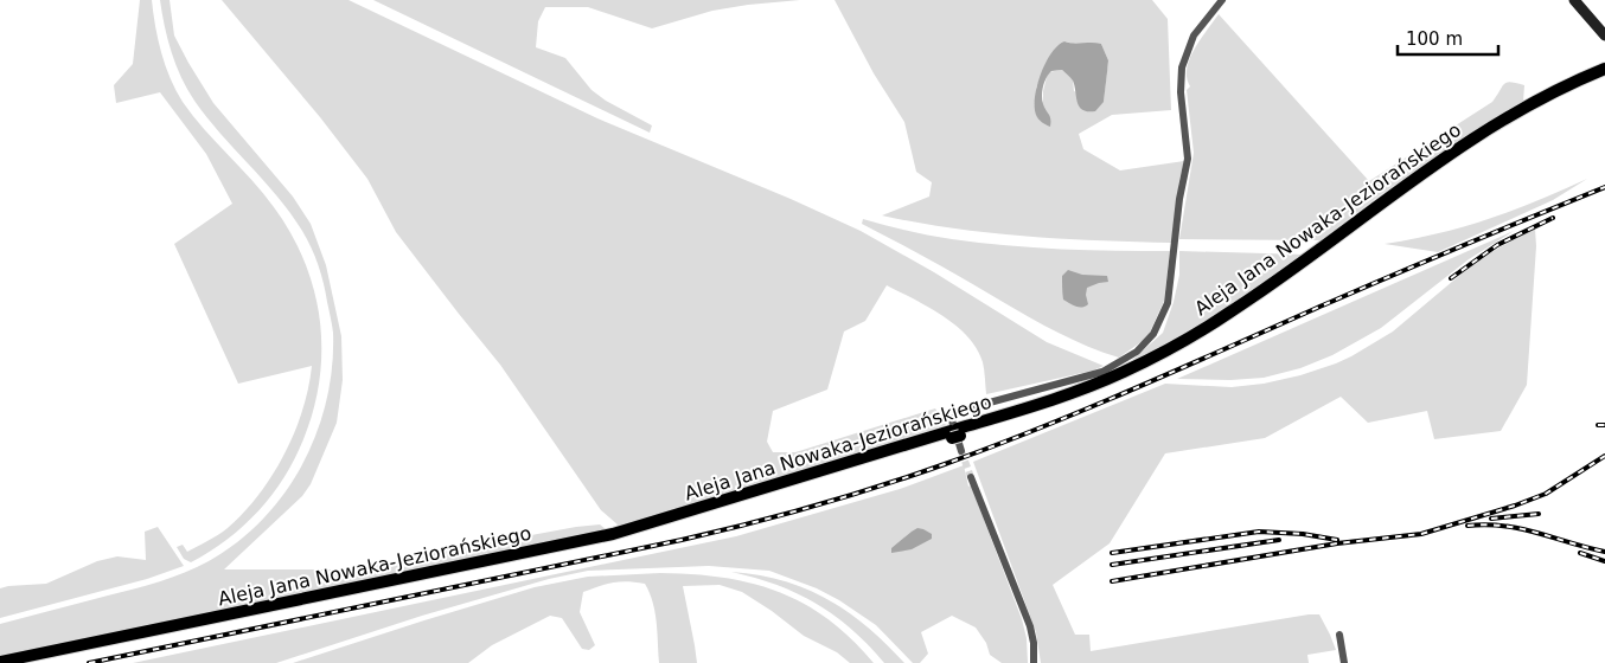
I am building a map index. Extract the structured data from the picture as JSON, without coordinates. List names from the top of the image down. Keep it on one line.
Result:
{"streets":{"main road":["Aleja Jana Nowaka-Jeziorańskiego"]},"scale_bar":"100 m"}
